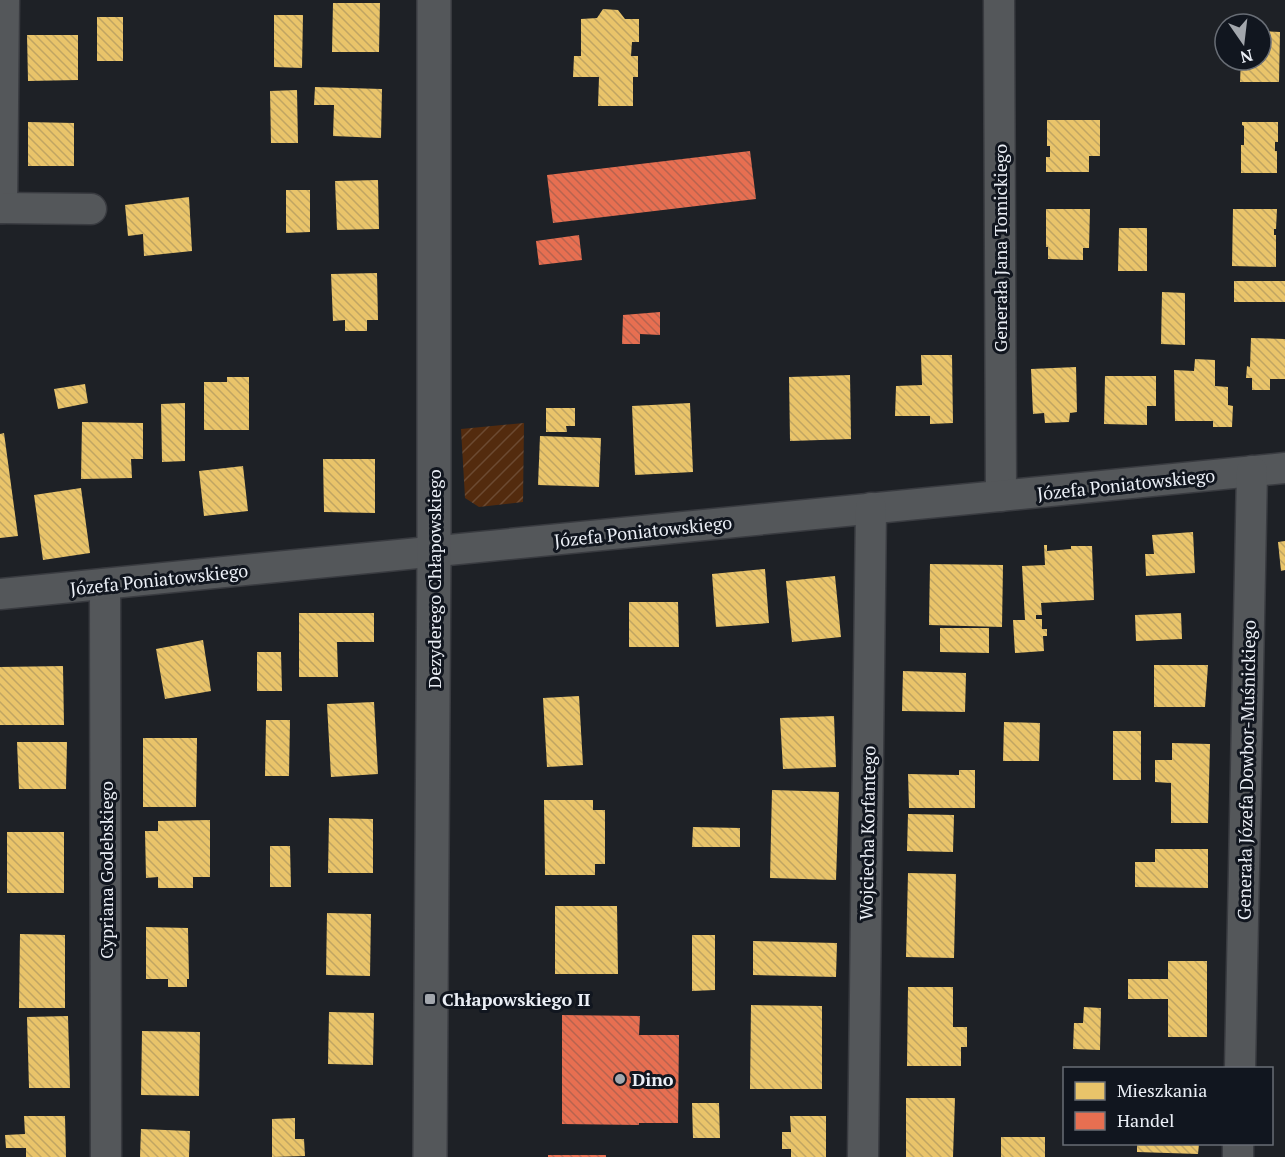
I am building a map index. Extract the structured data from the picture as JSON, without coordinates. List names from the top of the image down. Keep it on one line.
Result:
{"streets":{"street":["Generała Jana Tomickiego","Józefa Poniatowskiego","Dezyderego Chłapowskiego","Generała Józefa Dowbor-Muśnickiego","Wojciecha Korfantego","Cypriana Godebskiego"]},"crossings":[["Generała Jana Tomickiego","Józefa Poniatowskiego"],["Józefa Poniatowskiego","Dezyderego Chłapowskiego"],["Józefa Poniatowskiego","Generała Józefa Dowbor-Muśnickiego"],["Józefa Poniatowskiego","Wojciecha Korfantego"],["Józefa Poniatowskiego","Cypriana Godebskiego"]],"places":{"transit":["Chłapowskiego II"],"other":["Dino"]},"legend":["Mieszkania","Handel"],"north":"bottom"}
